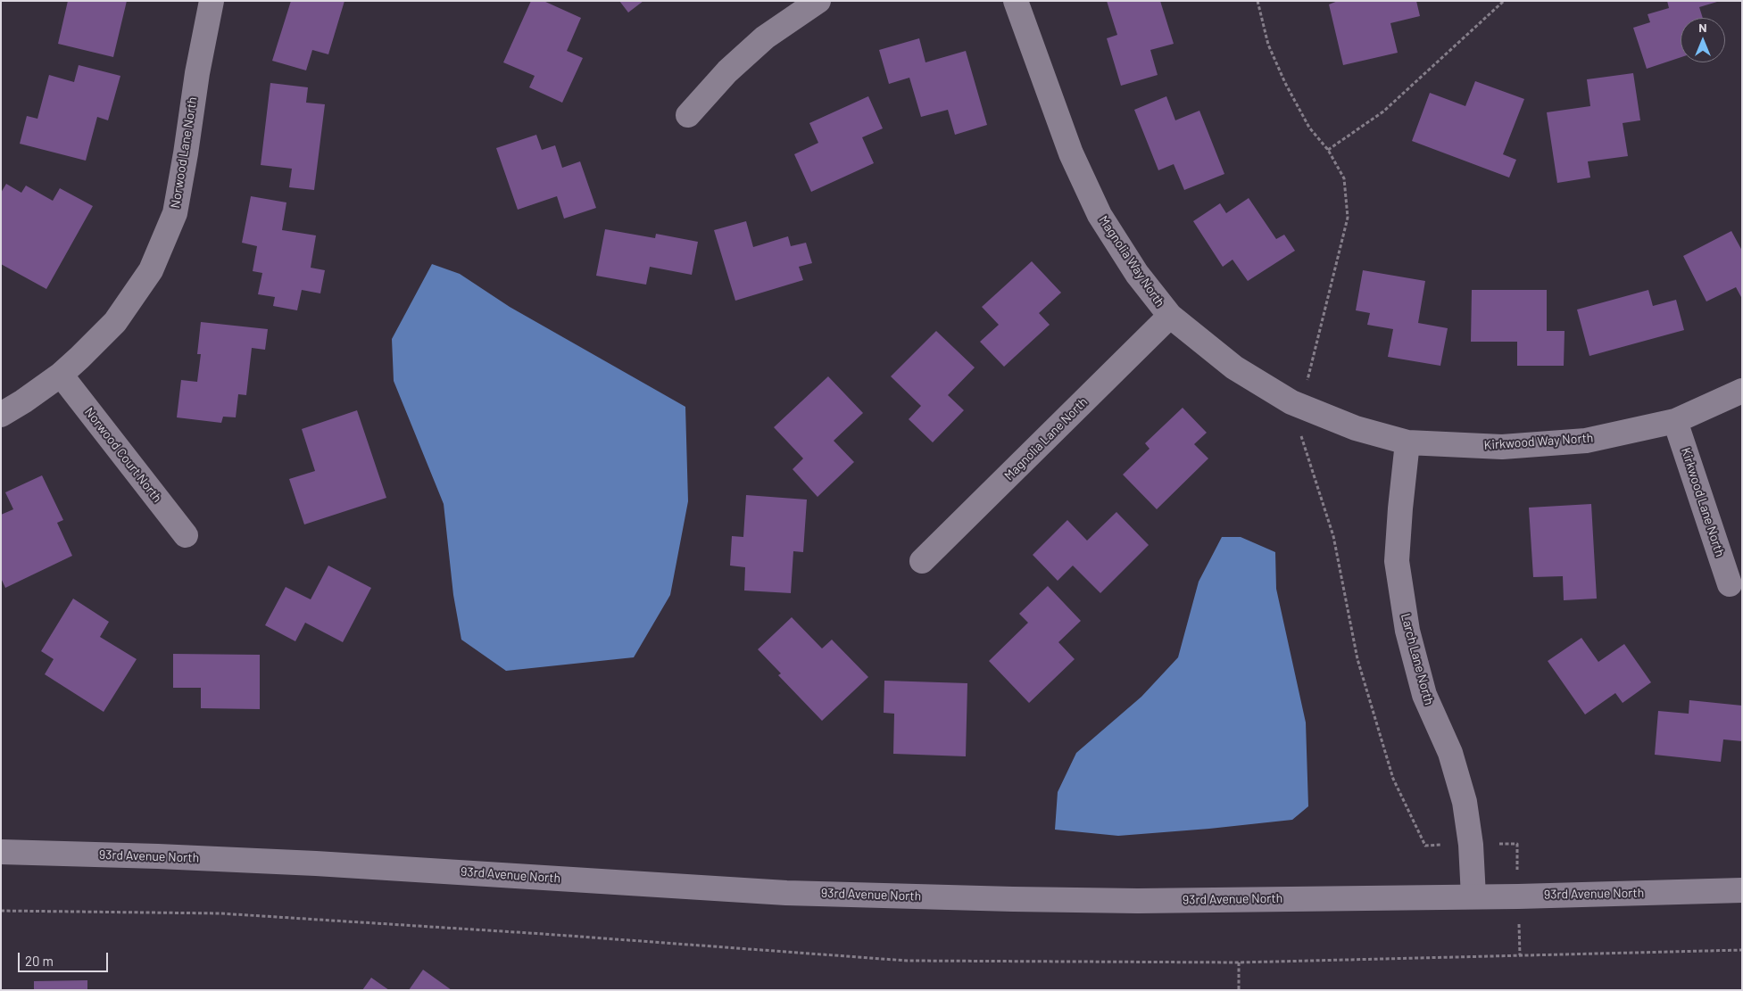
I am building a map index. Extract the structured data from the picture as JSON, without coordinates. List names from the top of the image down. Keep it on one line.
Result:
{"streets":{"street":["Norwood Lane North","Magnolia Way North","Magnolia Lane North","Kirkwood Way North","Norwood Court North","Kirkwood Lane North","Larch Lane North","93rd Avenue North"]},"crossings":[["Norwood Lane North","Norwood Court North"],["Magnolia Way North","Magnolia Lane North"],["Magnolia Way North","Kirkwood Way North"],["Magnolia Way North","Larch Lane North"],["Kirkwood Way North","Kirkwood Lane North"],["Kirkwood Way North","Larch Lane North"],["Larch Lane North","93rd Avenue North"]],"scale_bar":"20 m","north":"top"}
